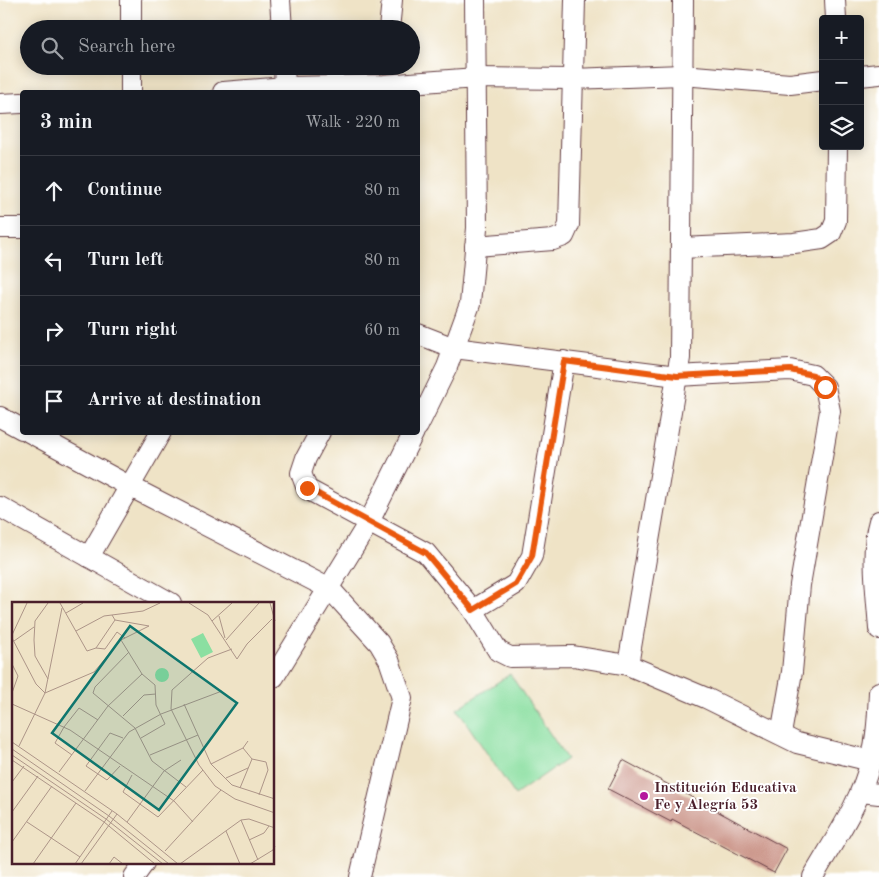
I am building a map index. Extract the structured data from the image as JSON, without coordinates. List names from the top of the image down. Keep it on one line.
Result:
{"places":["Institución Educativa Fe y Alegría 53"],"page":{"map_buttons":["+","−"],"search":"Search here","heading":["3 min","Walk · 220 m"],"list":[["Continue","80 m"],["Turn left","80 m"],["Turn right","60 m"],"Arrive at destination"]}}
